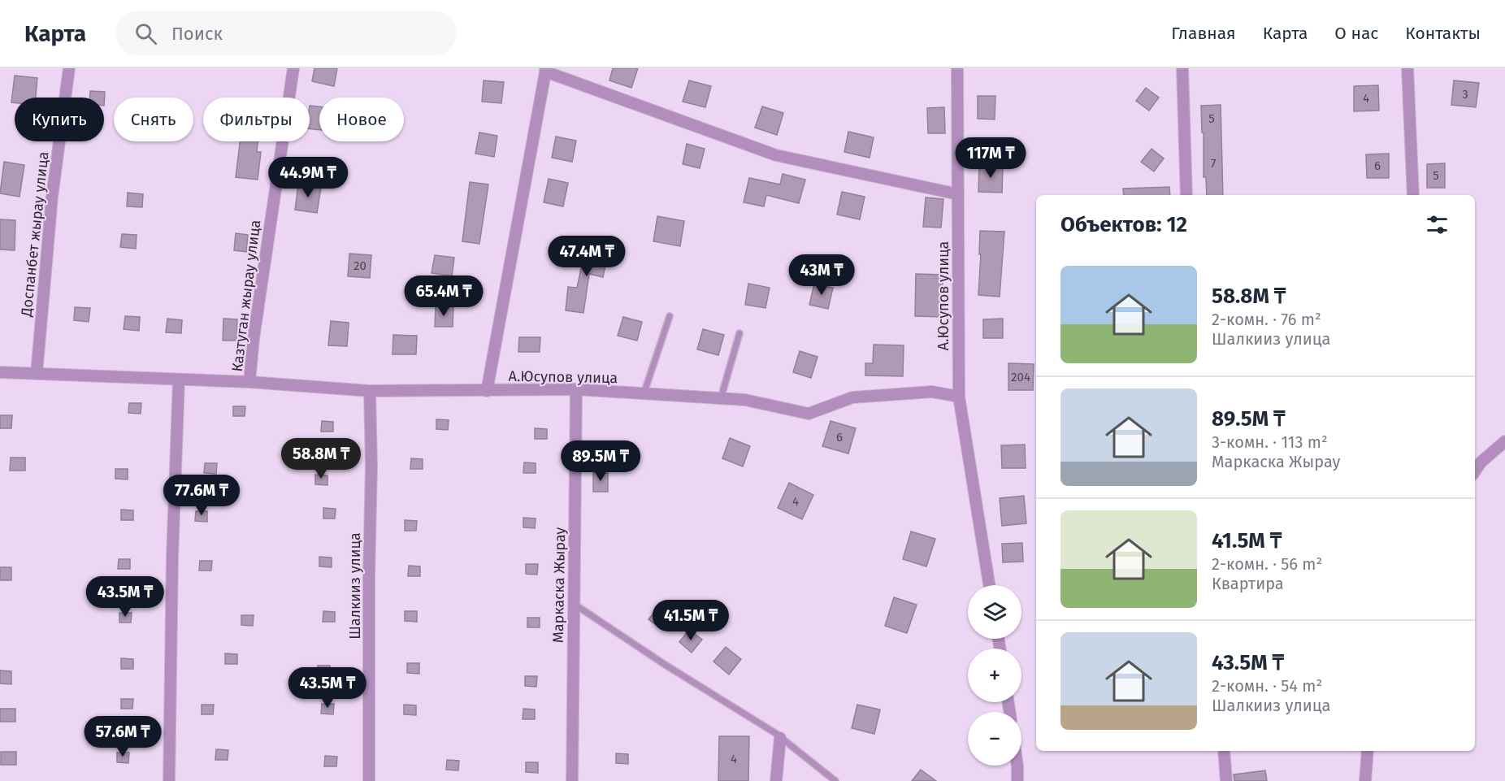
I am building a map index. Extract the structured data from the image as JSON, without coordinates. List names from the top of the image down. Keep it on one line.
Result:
{"streets":{"street":["Доспанбет жырау улица","Казтуган жырау улица","А.Юсупов улица","Маркаска Жырау","Шалкииз улица"]},"crossings":[["А.Юсупов улица","Маркаска Жырау"]],"house_numbers":["3","4","5","7","6","5","20","204","6","4","4"],"page":{"header":"Карта","search":"Поиск","nav":["Главная","Карта","О нас","Контакты"],"chip":["Купить","Снять","Фильтры","Новое"],"price":["117M ₸","44.9M ₸","47.4M ₸","43M ₸","65.4M ₸","58.8M ₸","89.5M ₸","77.6M ₸","43.5M ₸","41.5M ₸","43.5M ₸","57.6M ₸"],"heading":"Объектов: 12","list":[{"name":"58.8M ₸","note":"2-комн. · 76 m² · Шалкииз улица"},{"name":"89.5M ₸","note":"3-комн. · 113 m² · Маркаска Жырау"},{"name":"41.5M ₸","note":"2-комн. · 56 m² · Квартира"},{"name":"43.5M ₸","note":"2-комн. · 54 m² · Шалкииз улица"}],"map_buttons":["+","−"]}}
